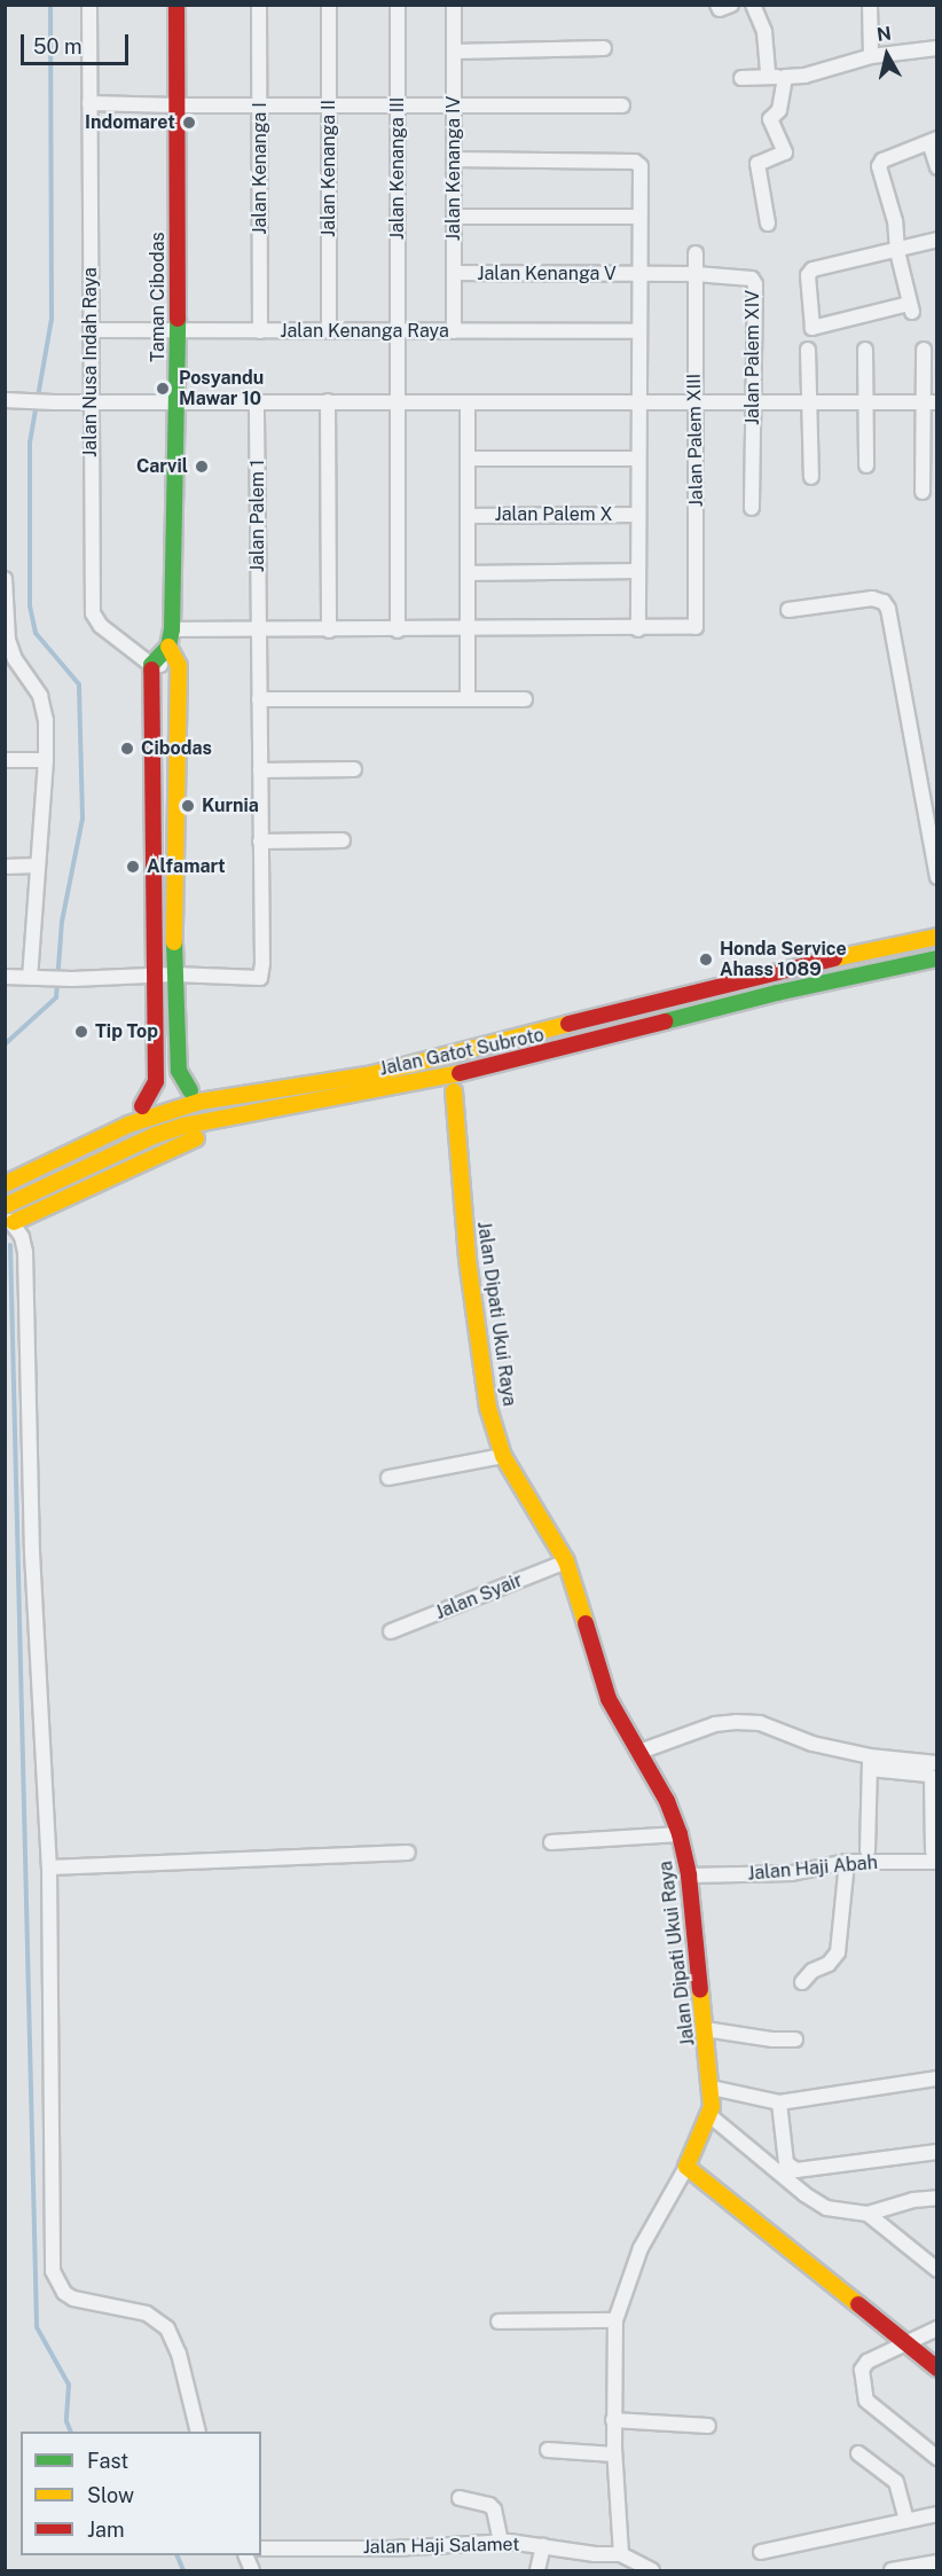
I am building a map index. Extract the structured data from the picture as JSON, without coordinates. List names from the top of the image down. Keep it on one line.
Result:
{"streets":{"main road":["Taman Cibodas","Jalan Gatot Subroto","Jalan Dipati Ukui Raya"],"street":["Jalan Kenanga I","Jalan Kenanga II","Jalan Kenanga III","Jalan Kenanga IV","Jalan Kenanga V","Jalan Kenanga Raya","Jalan Palem XIV","Jalan Nusa Indah Raya","Jalan Palem XIII","Jalan Palem X","Jalan Palem 1","Jalan Syair","Jalan Haji Abah","Jalan Haji Salamet"]},"crossings":[["Jalan Kenanga I","Jalan Kenanga Raya"],["Jalan Kenanga II","Jalan Kenanga Raya"],["Jalan Kenanga III","Jalan Kenanga Raya"],["Jalan Kenanga IV","Jalan Kenanga V"],["Jalan Kenanga IV","Jalan Kenanga Raya"],["Jalan Kenanga V","Jalan Palem XIV"],["Taman Cibodas","Jalan Kenanga Raya"],["Jalan Kenanga Raya","Jalan Nusa Indah Raya"],["Jalan Palem XIV","Jalan Palem XIII"],["Jalan Dipati Ukui Raya","Jalan Syair"],["Jalan Dipati Ukui Raya","Jalan Haji Abah"],["Jalan Dipati Ukui Raya","Jalan Haji Salamet"]],"places":["Indomaret","Posyandu Mawar 10","Carvil","Cibodas","Kurnia","Alfamart","Honda Service Ahass 1089","Tip Top"],"legend":["Fast","Slow","Jam"],"scale_bar":"50 m","north":"top"}
